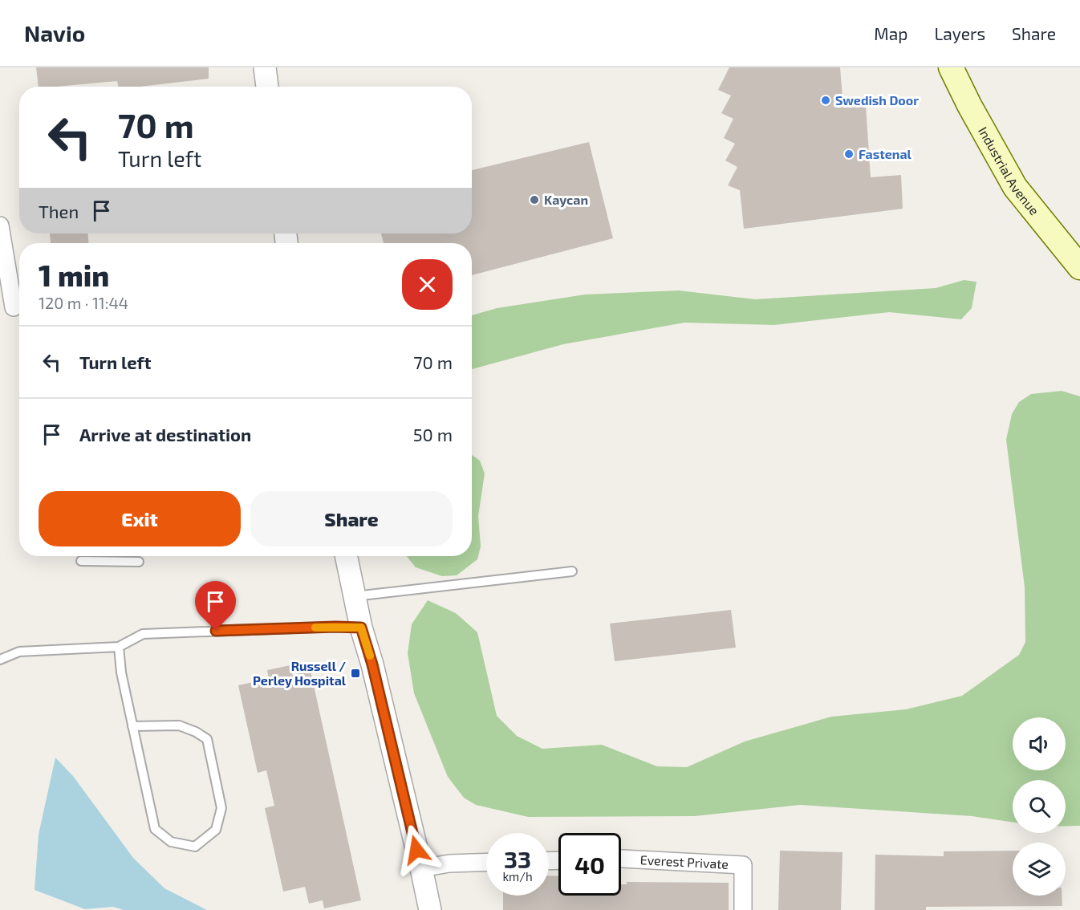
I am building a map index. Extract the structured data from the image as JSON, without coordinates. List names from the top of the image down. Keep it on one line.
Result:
{"streets":{"main road":["Industrial Avenue"],"street":["Everest Private"]},"places":{"other":["Swedish Door","Fastenal","Kaycan"],"transit":["Russell / Perley Hospital"]},"page":{"header":"Navio","nav":["Map","Layers","Share"],"turn":["70 m","Turn left"],"then":"Then","heading":["1 min","120 m · 11:44"],"list":[{"name":"Turn left","value":"70 m"},{"name":"Arrive at destination","value":"50 m"}],"buttons":["Exit","Share"],"speed":"33 km/h","limit":"40"}}
